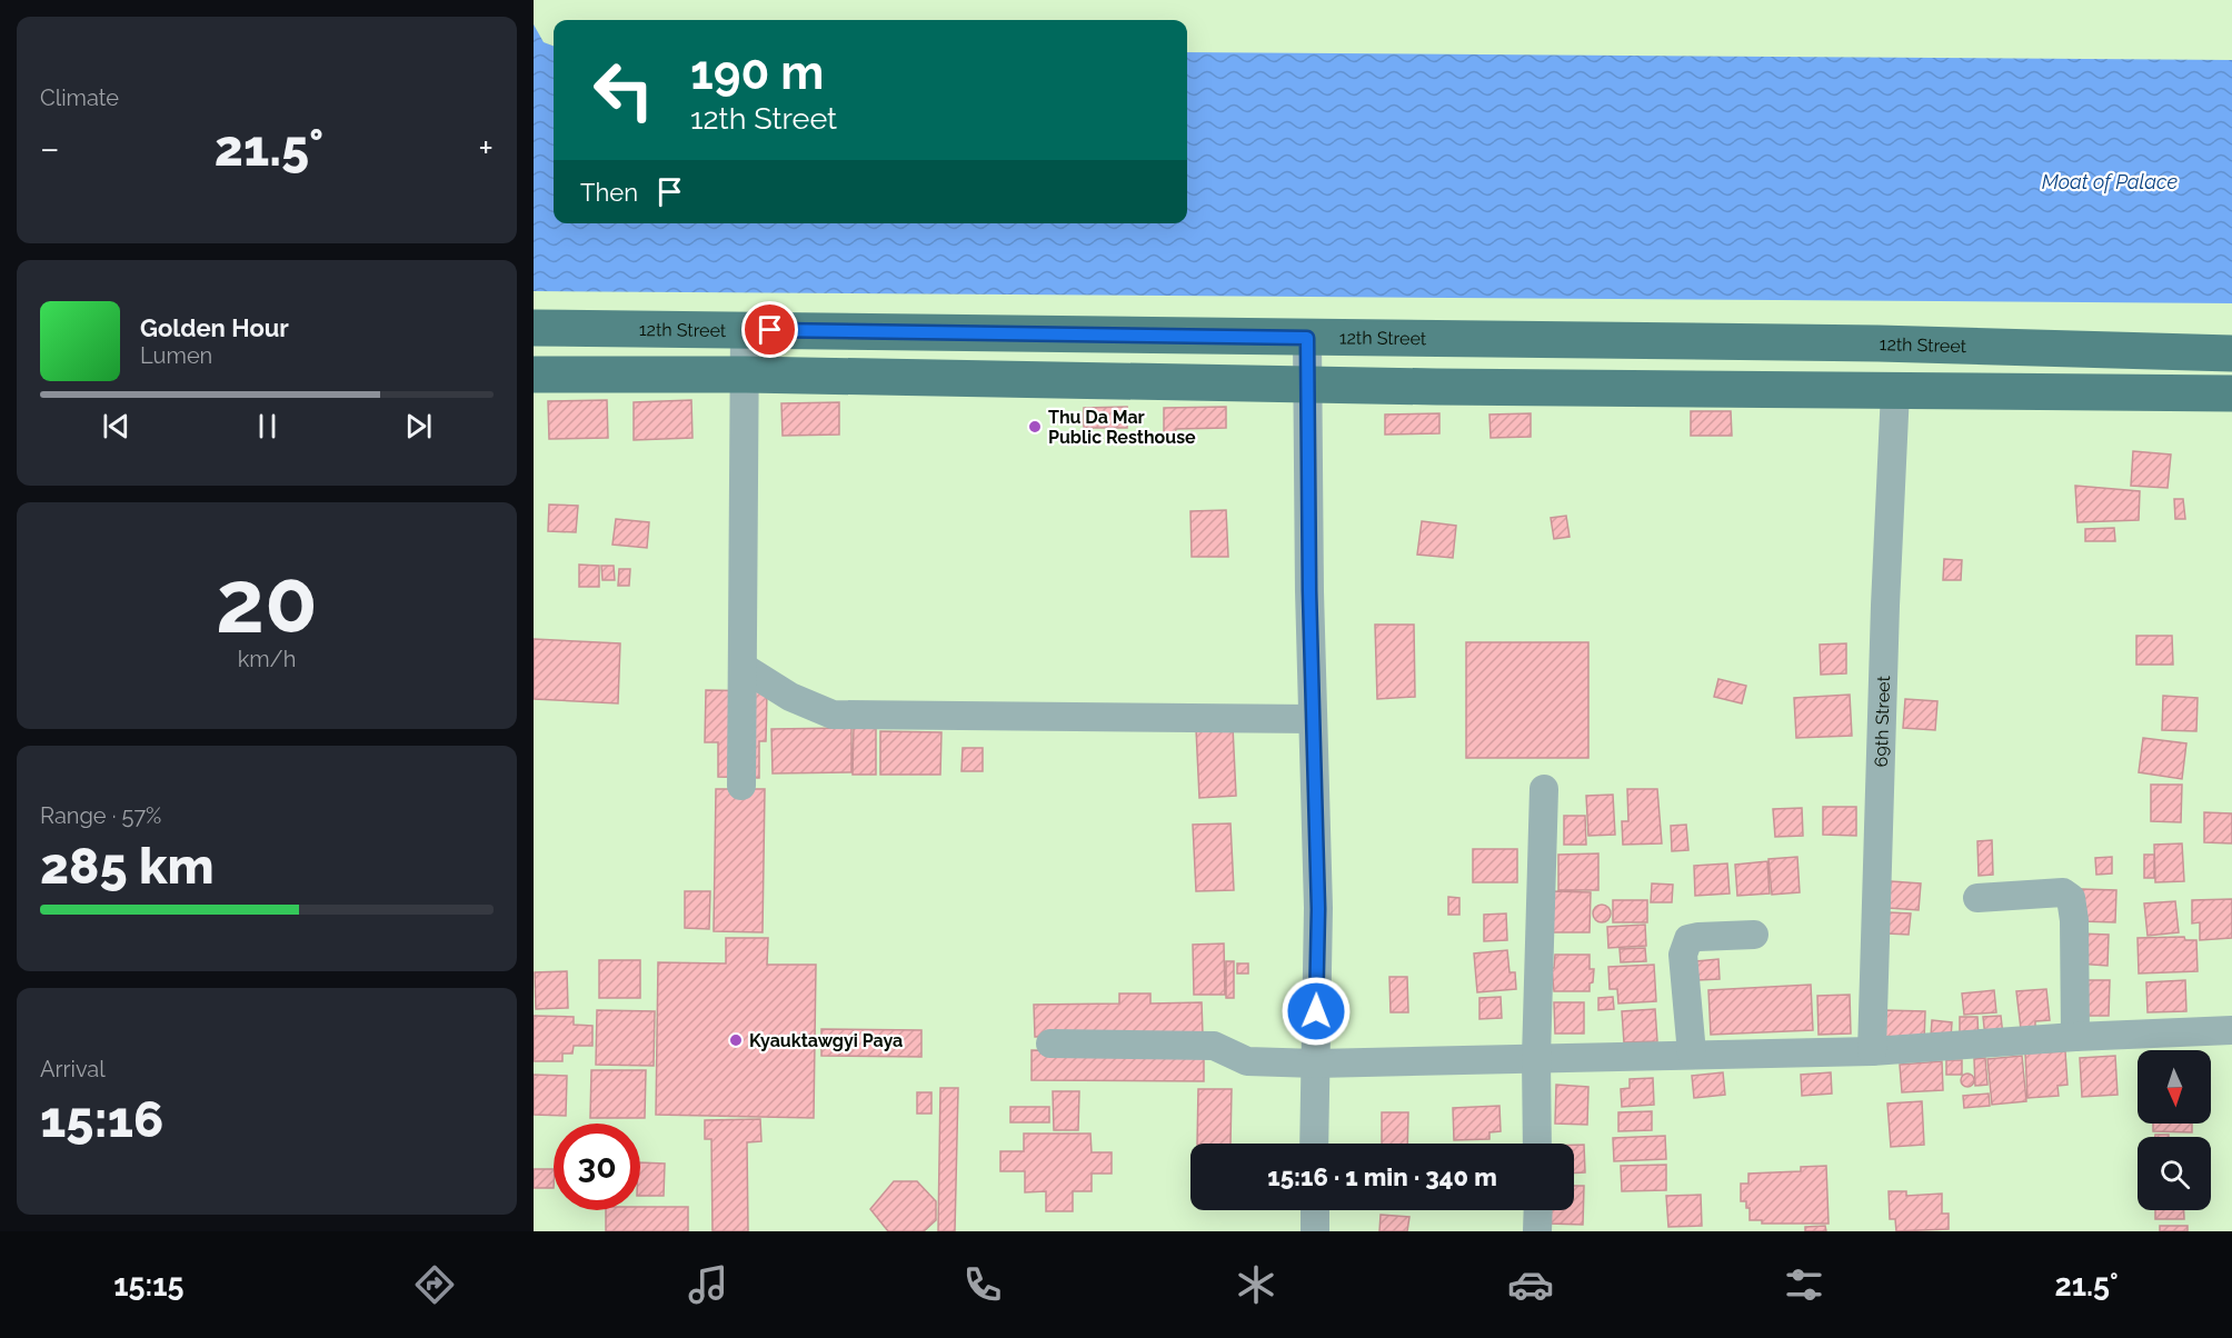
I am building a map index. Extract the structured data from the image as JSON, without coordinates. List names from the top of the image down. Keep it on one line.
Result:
{"streets":{"main road":["12th Street"],"street":["69th Street"]},"water":["Moat of Palace"],"places":["Thu Da Mar Public Resthouse","Kyauktawgyi Paya"],"north":"bottom","page":{"tile":["Climate",["20","km/h"],["Range · 57%","285 km"],["Arrival","15:16"]],"turn":["190 m","12th Street"],"heat":["−","21.5°","+"],"then":"Then","song":["Golden Hour","Lumen"],"limit":"30","trip":"15:16 · 1 min · 340 m","tabs":["15:15","21.5°"]}}
